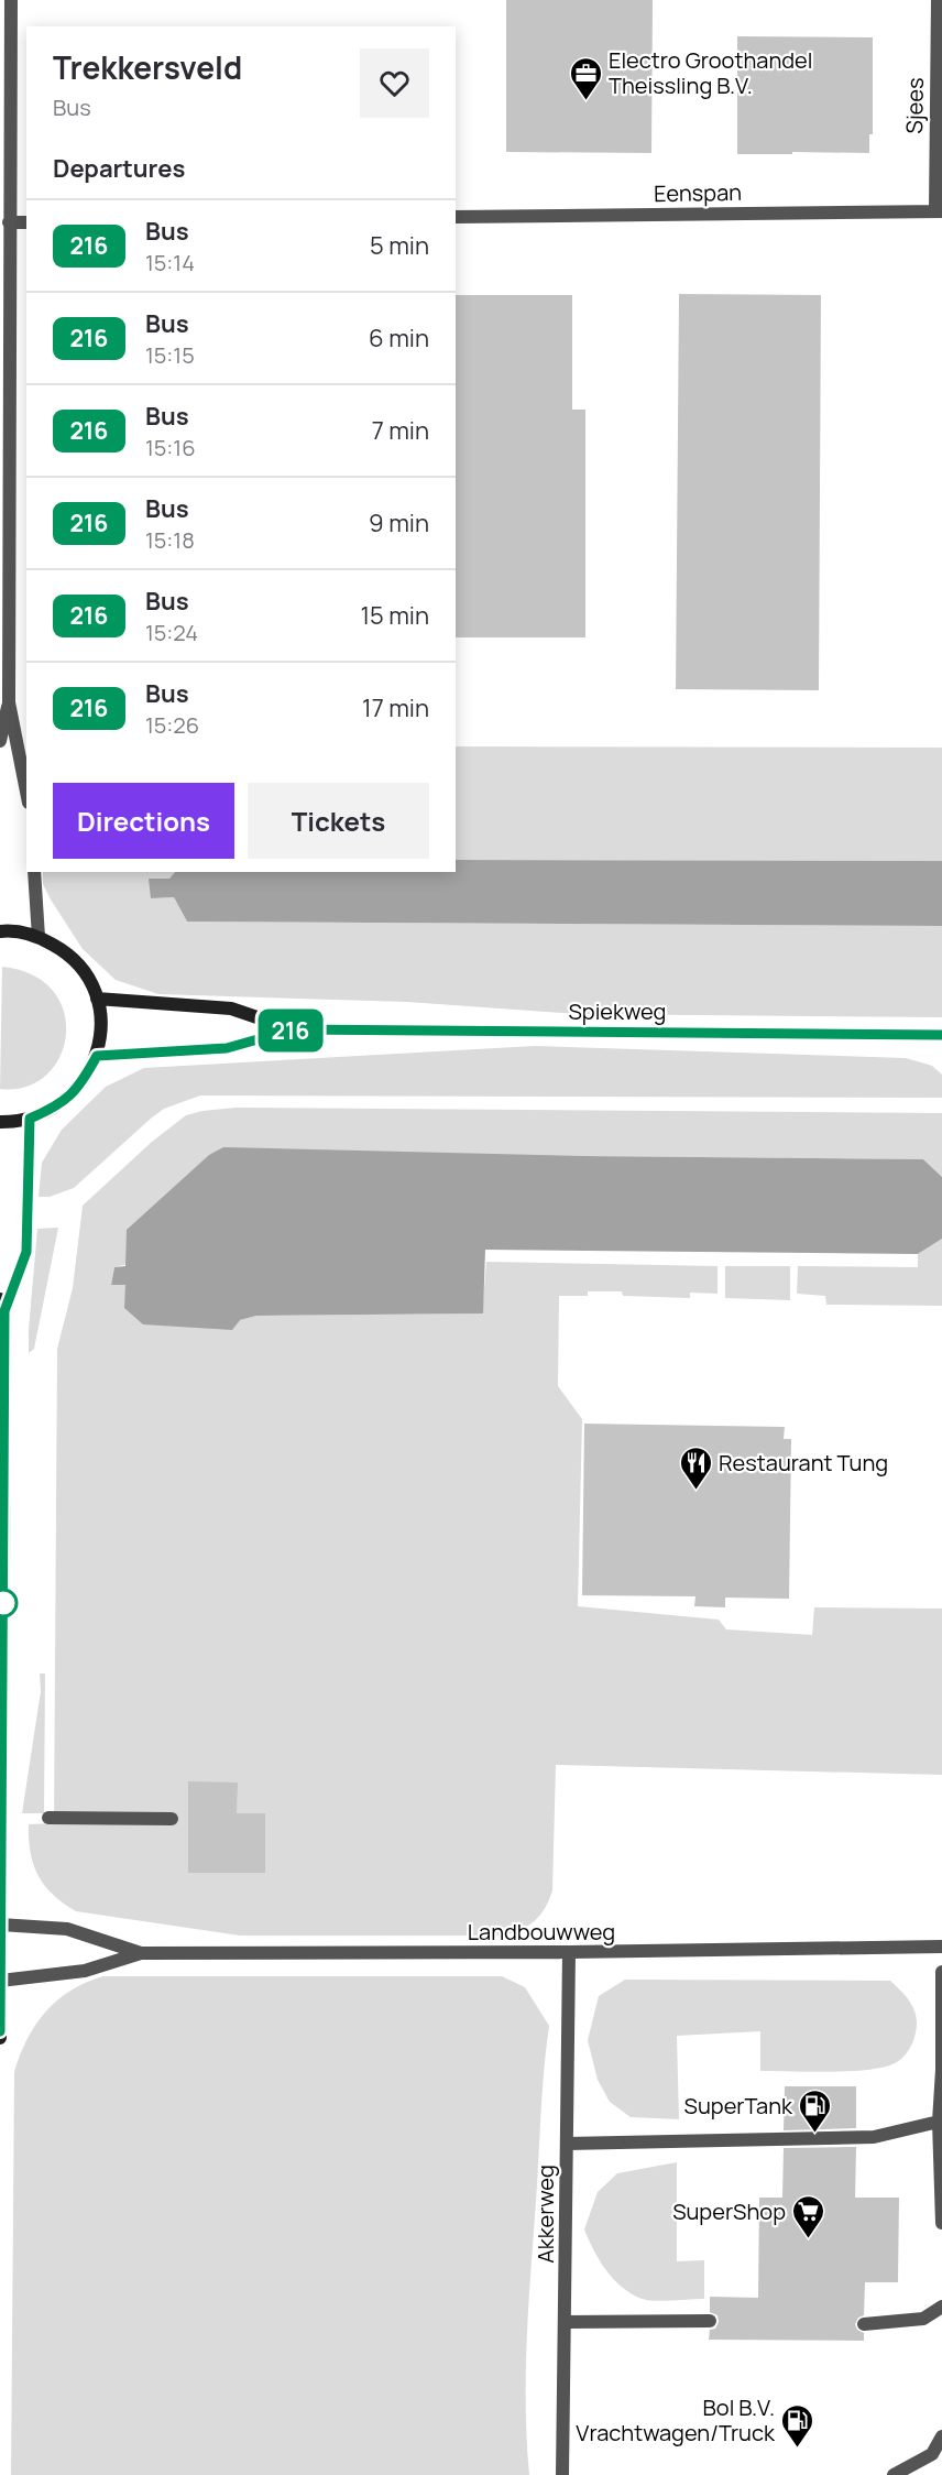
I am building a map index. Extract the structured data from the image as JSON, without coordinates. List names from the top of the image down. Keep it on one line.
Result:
{"streets":{"main road":["Spiekweg"],"street":["Sjees","Eenspan","Landbouwweg","Akkerweg"]},"crossings":[["Sjees","Eenspan"],["Landbouwweg","Akkerweg"]],"places":{"office":["Electro Groothandel Theissling B.V."],"restaurant":["Restaurant Tung"],"fuel station":["SuperTank","Bol B.V. Vrachtwagen/Truck"],"supermarket":["SuperShop"]},"lines":["bus line 216"],"page":{"on_map":"216","heading":[["Trekkersveld","Bus"],"Departures"],"list":[{"mark":"216","name":"Bus","note":"15:14","value":"5 min"},{"mark":"216","name":"Bus","note":"15:15","value":"6 min"},{"mark":"216","name":"Bus","note":"15:16","value":"7 min"},{"mark":"216","name":"Bus","note":"15:18","value":"9 min"},{"mark":"216","name":"Bus","note":"15:24","value":"15 min"},{"mark":"216","name":"Bus","note":"15:26","value":"17 min"}],"buttons":["Directions","Tickets"]}}
